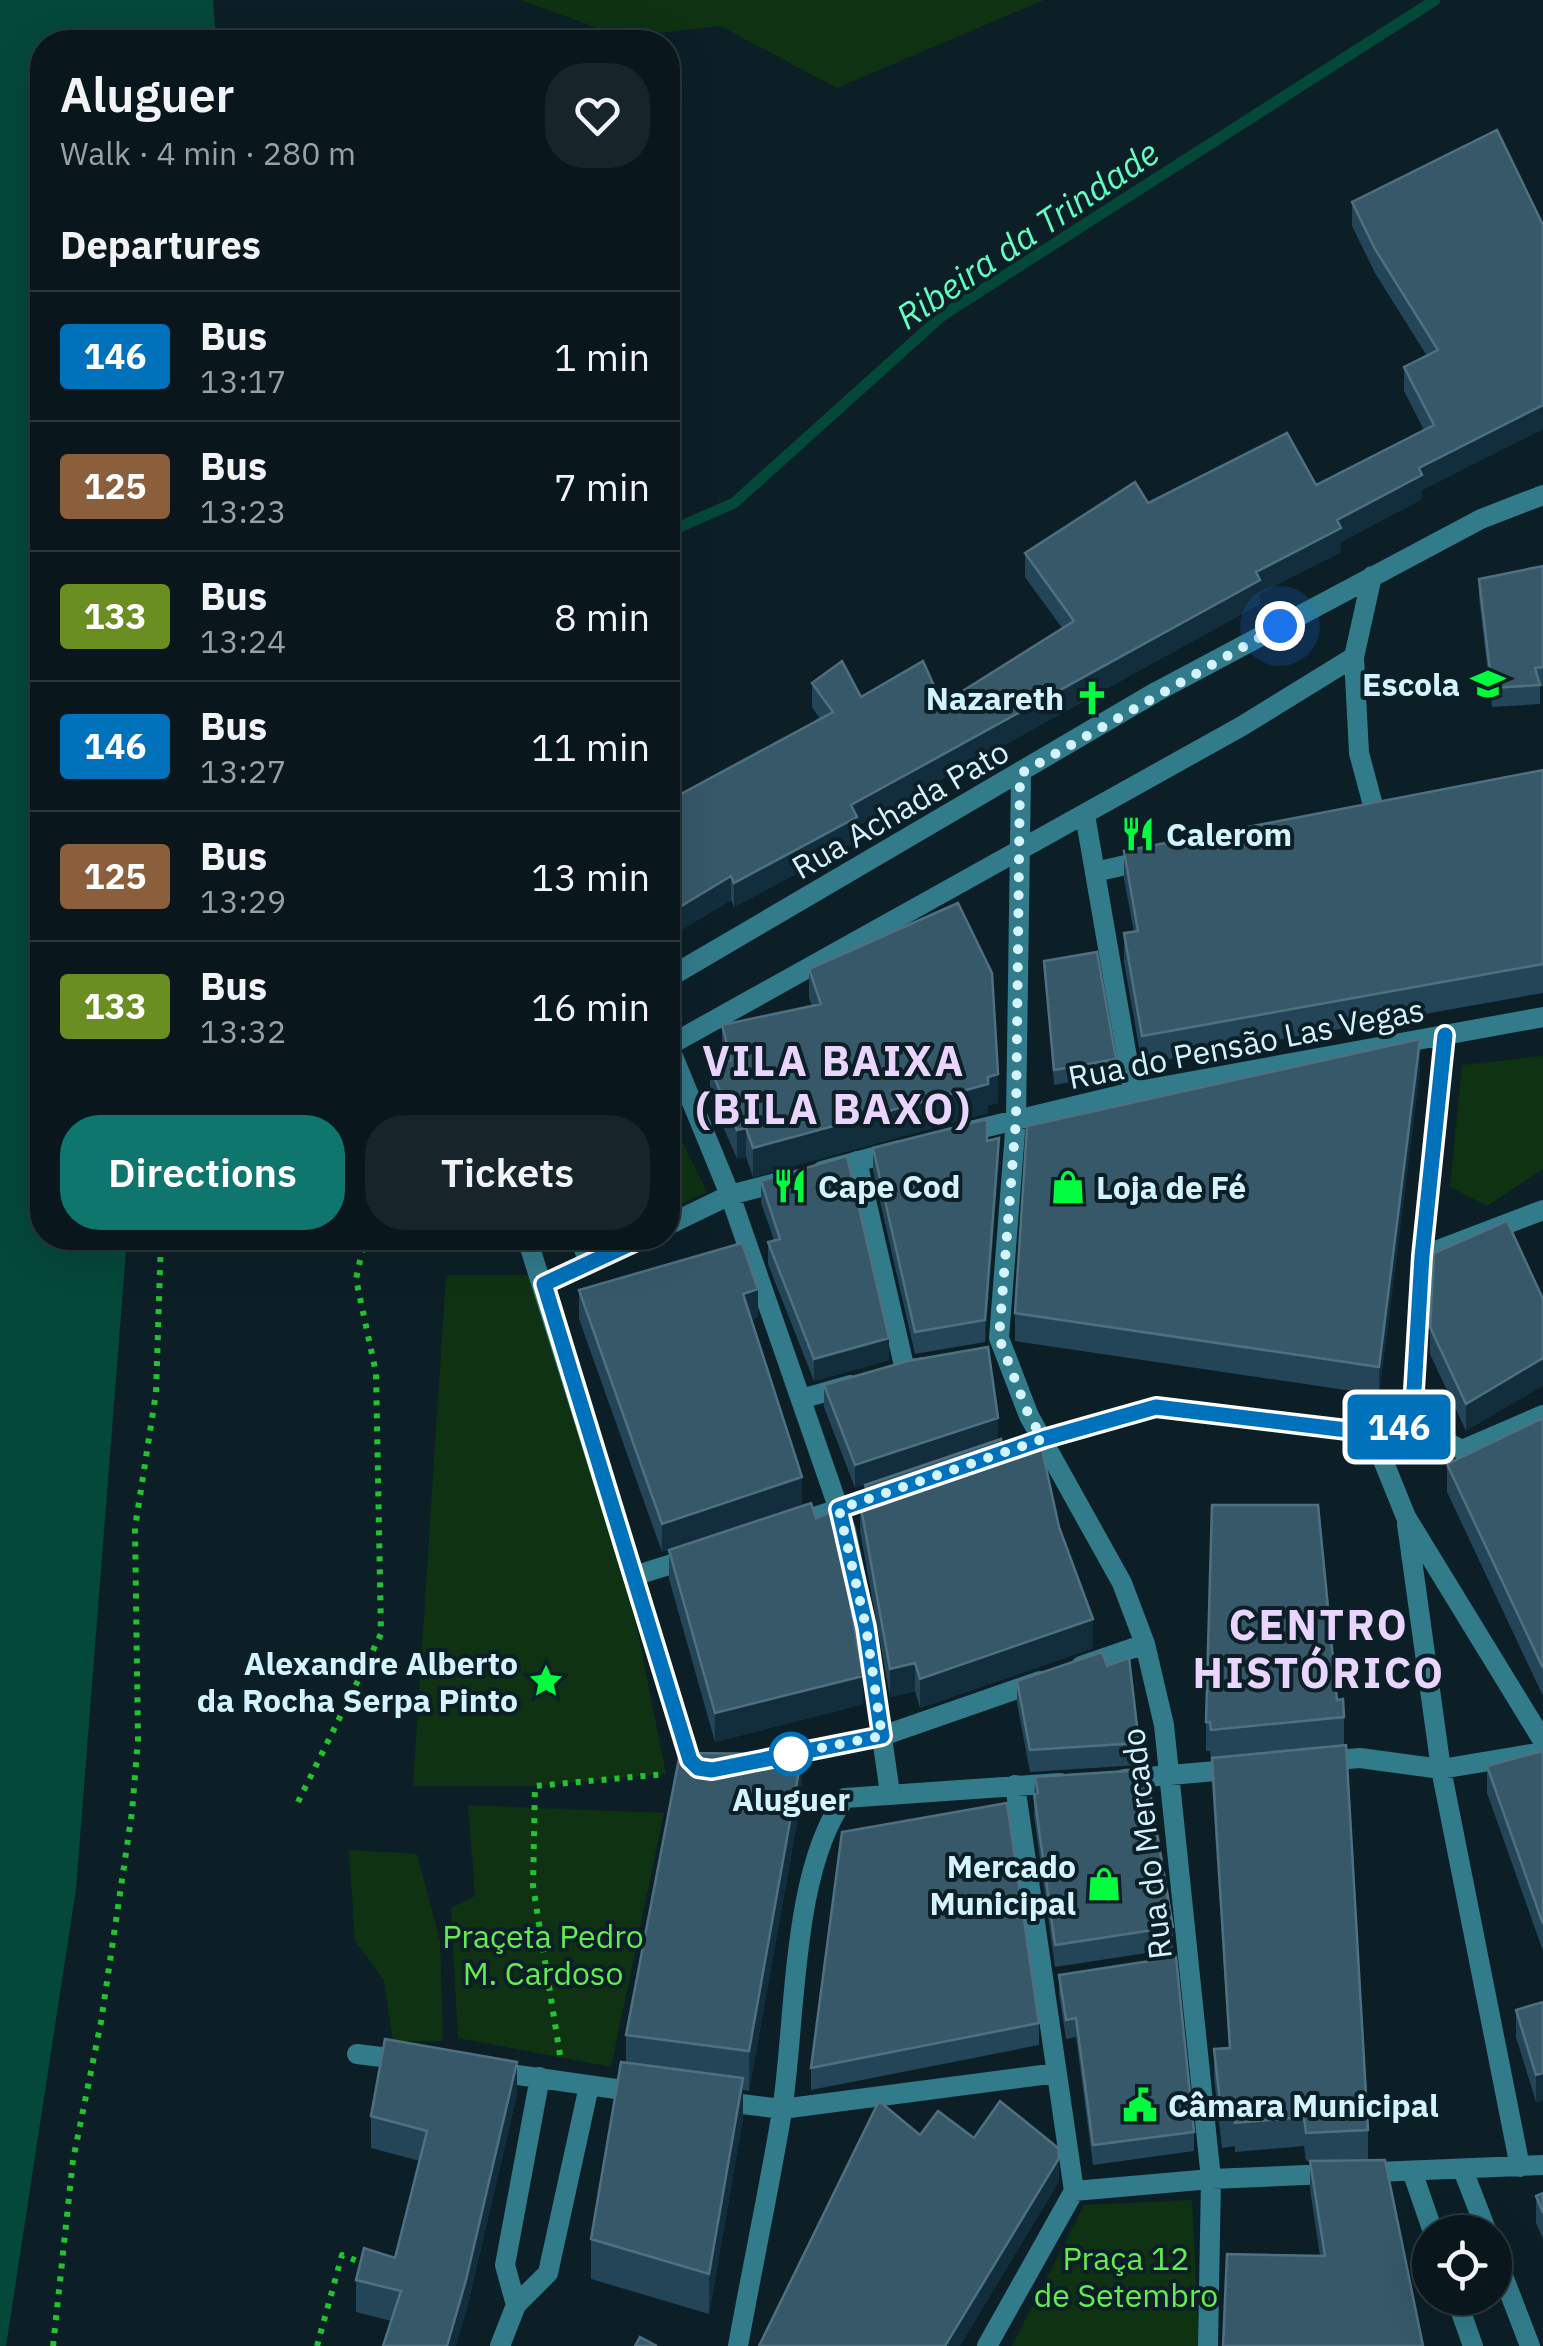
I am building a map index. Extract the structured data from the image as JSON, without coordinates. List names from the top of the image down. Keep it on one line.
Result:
{"streets":{"street":["Rua Achada Pato","Rua do Pensão Las Vegas","Rua do Mercado"]},"crossings":[["Rua Achada Pato","Rua do Mercado"],["Rua do Pensão Las Vegas","Rua do Mercado"]],"districts":["VILA BAIXA (BILA BAXO)","CENTRO HISTÓRICO"],"water":["Ribeira da Trindade"],"parks":["Praçeta Pedro M. Cardoso","Praça 12 de Setembro"],"places":{"school or university":["Escola"],"church":["Nazareth"],"restaurant":["Calerom","Cape Cod"],"shop":["Loja de Fé","Mercado Municipal"],"place":["Alexandre Alberto da Rocha Serpa Pinto"],"other":["Aluguer"],"public building":["Câmara Municipal"]},"lines":["bus line 146"],"page":{"on_map":"146","heading":[["Aluguer","Walk · 4 min · 280 m"],"Departures"],"list":[{"mark":"146","name":"Bus","note":"13:17","value":"1 min"},{"mark":"125","name":"Bus","note":"13:23","value":"7 min"},{"mark":"133","name":"Bus","note":"13:24","value":"8 min"},{"mark":"146","name":"Bus","note":"13:27","value":"11 min"},{"mark":"125","name":"Bus","note":"13:29","value":"13 min"},{"mark":"133","name":"Bus","note":"13:32","value":"16 min"}],"buttons":["Directions","Tickets"]}}
